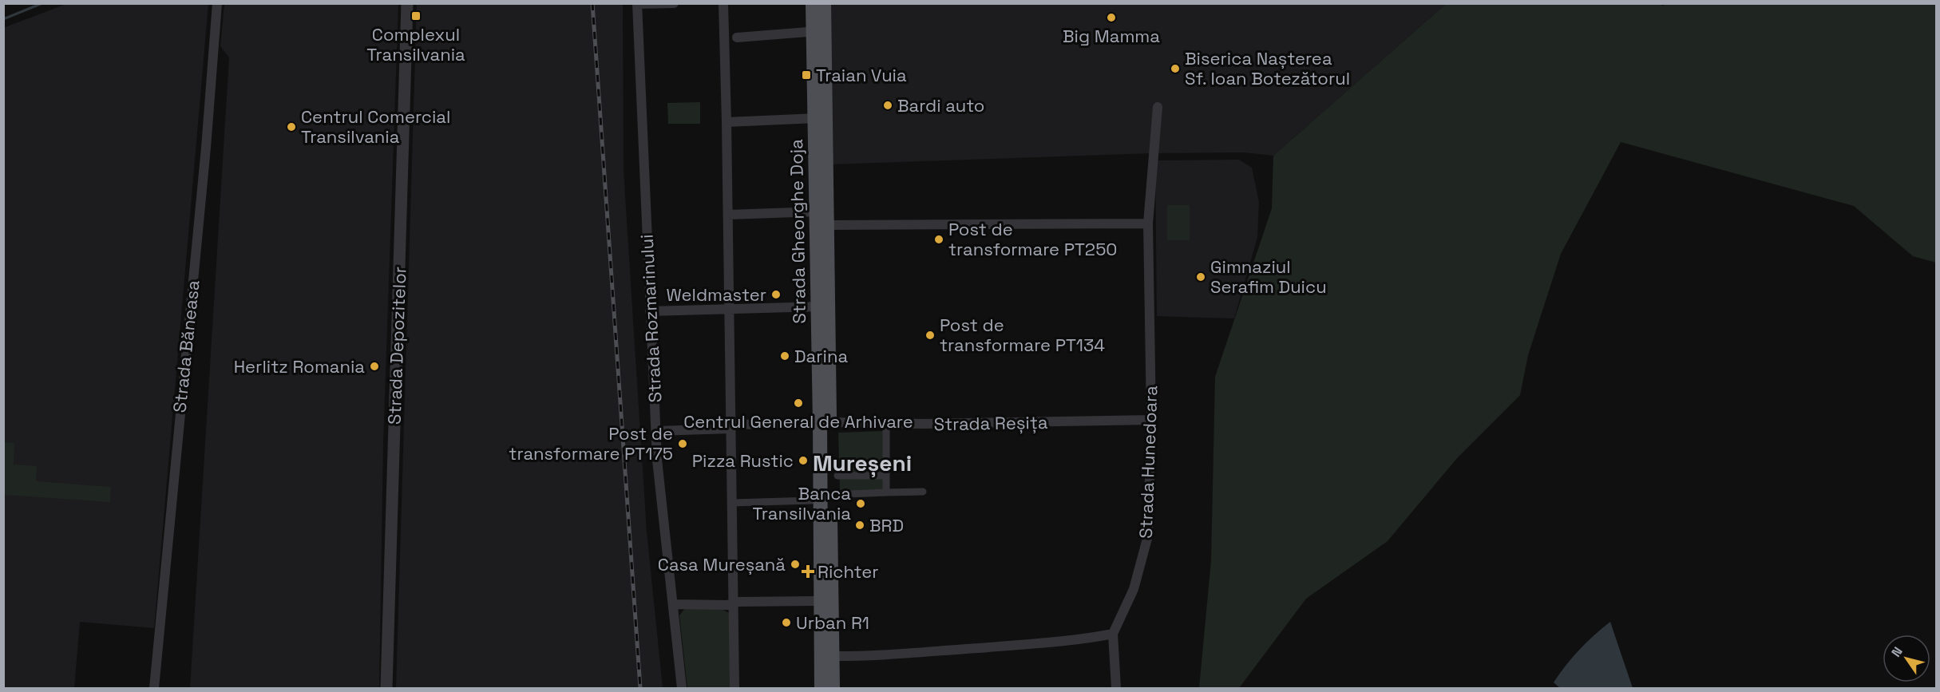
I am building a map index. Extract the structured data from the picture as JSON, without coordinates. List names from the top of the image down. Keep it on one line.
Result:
{"streets":{"main road":["Strada Gheorghe Doja"],"street":["Strada Rozmarinului","Strada Depozitelor","Strada Băneasa","Strada Reșița","Strada Hunedoara"]},"crossings":[["Strada Gheorghe Doja","Strada Reșița"],["Strada Rozmarinului","Strada Reșița"],["Strada Reșița","Strada Hunedoara"]],"districts":["Mureșeni"],"places":{"transit":["Complexul Transilvania","Traian Vuia"],"other":["Big Mamma","Biserica Nașterea Sf. Ioan Botezătorul","Bardi auto","Centrul Comercial Transilvania","Post de transformare PT250","Gimnaziul Serafim Duicu","Weldmaster","Post de transformare PT134","Darina","Herlitz Romania","Centrul General de Arhivare","Post de transformare PT175","Pizza Rustic","Banca Transilvania","BRD","Casa Mureșană","Urban R1"],"health":["Richter"]},"north":"top left"}
